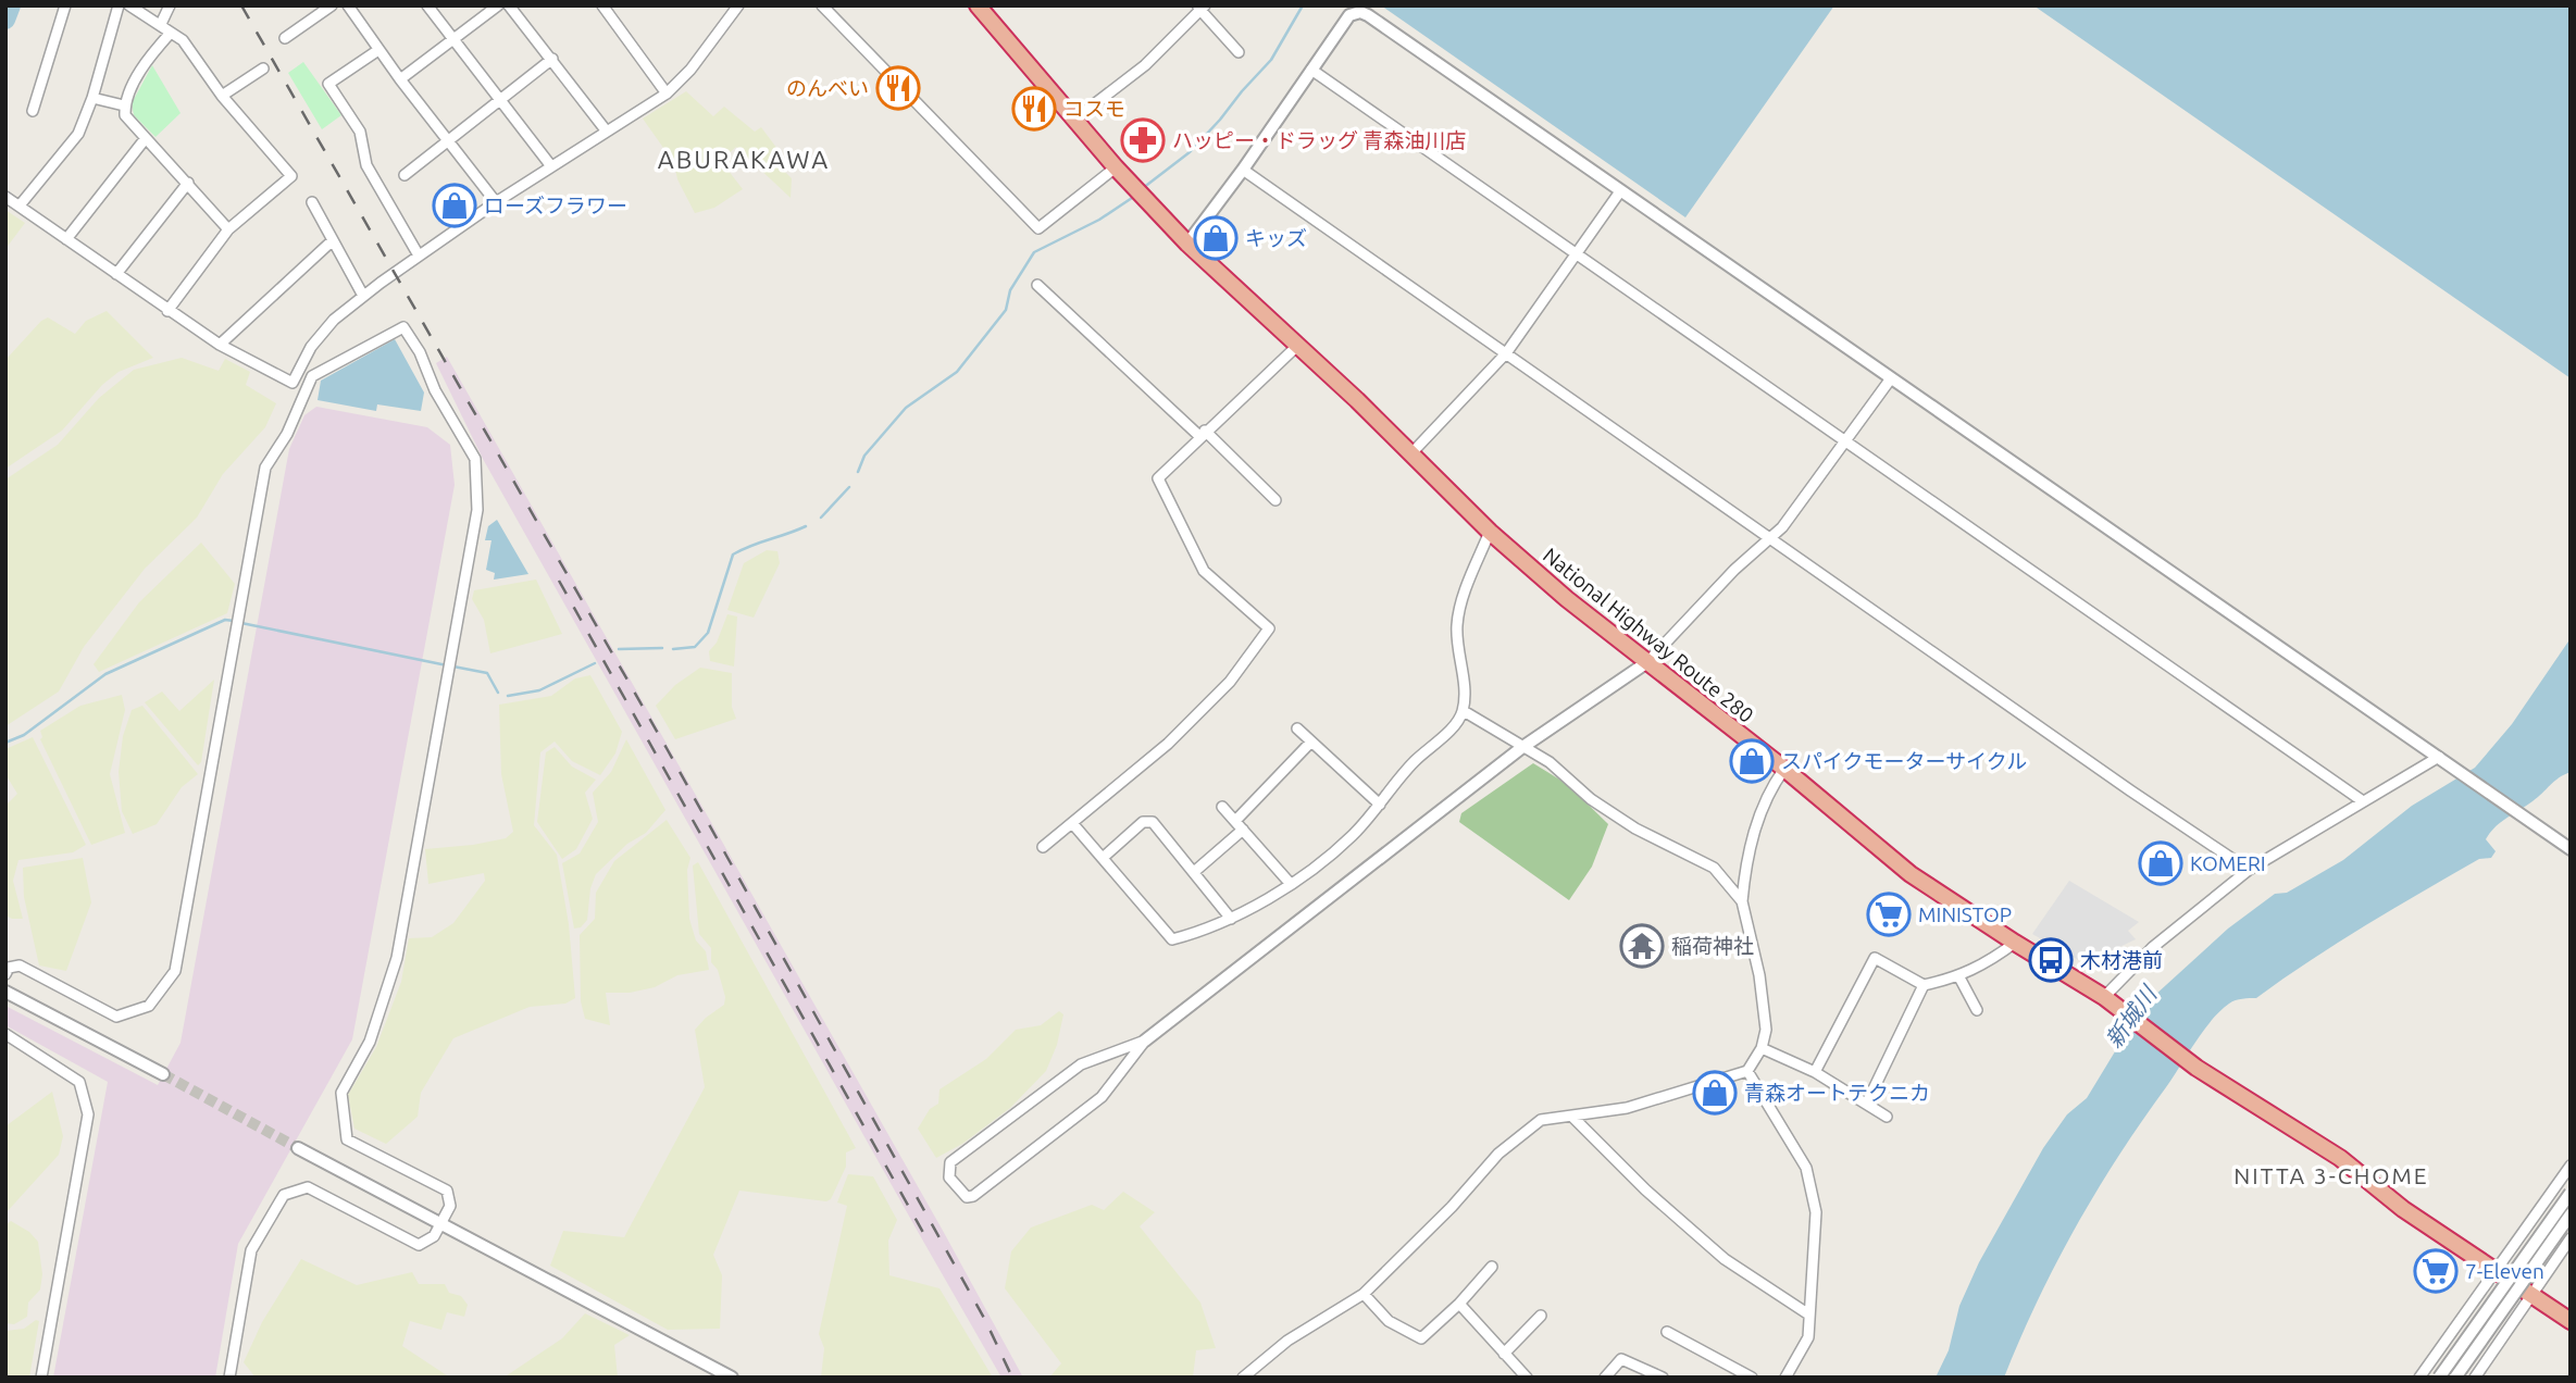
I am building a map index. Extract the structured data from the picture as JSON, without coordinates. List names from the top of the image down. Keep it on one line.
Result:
{"streets":{"highway":["National Highway Route 280"]},"districts":["ABURAKAWA","NITTA 3-CHOME"],"water":["新城川"],"places":{"restaurant":["のんべい","コスモ"],"pharmacy":["ハッピー・ドラッグ 青森油川店"],"shop":["ローズフラワー","キッズ","スパイクモーターサイクル","KOMERI","青森オートテクニカ"],"supermarket":["MINISTOP","7-Eleven"],"temple":["稲荷神社"],"bus stop":["木材港前"]}}
